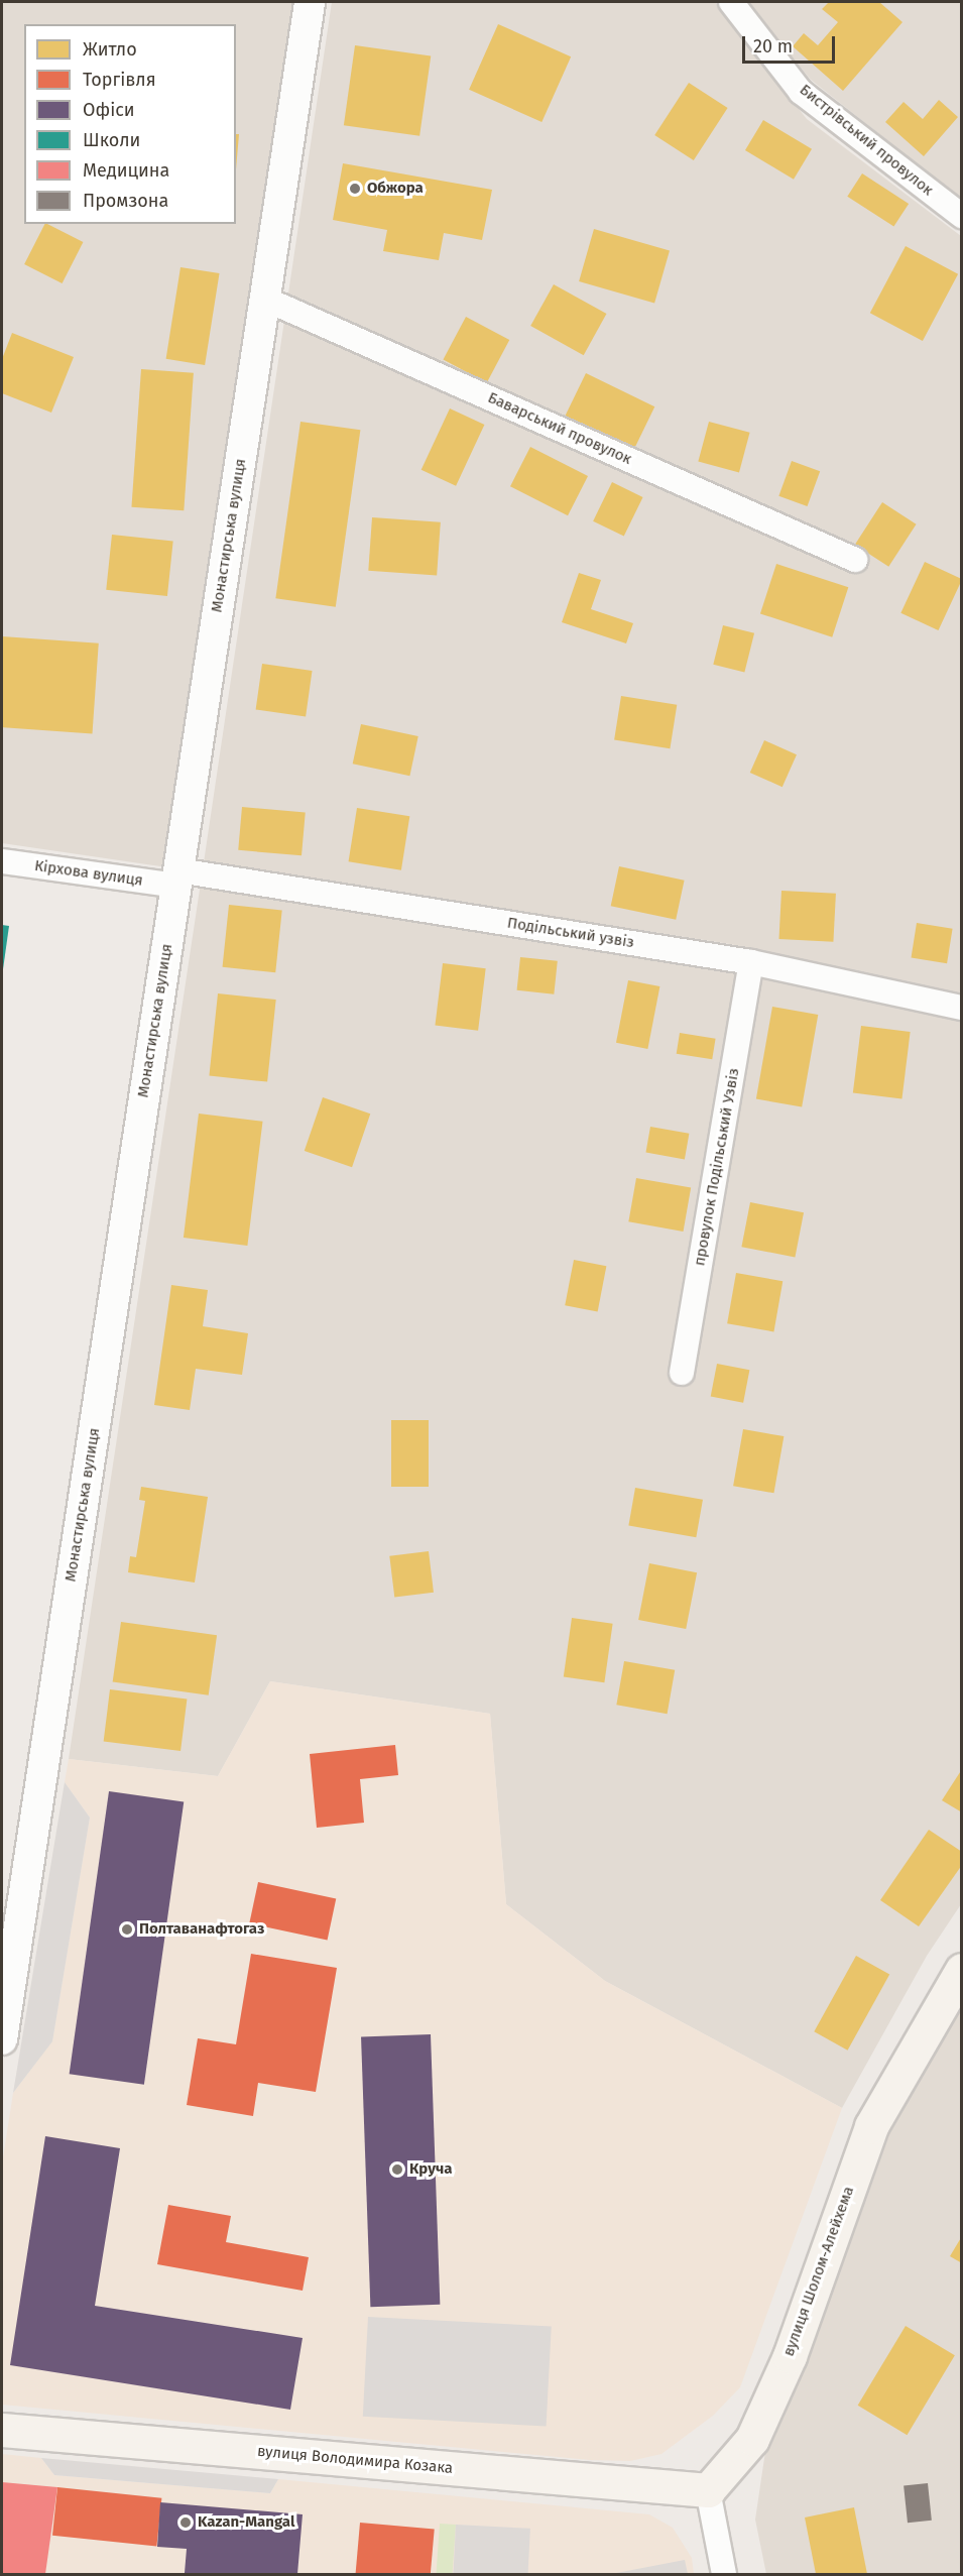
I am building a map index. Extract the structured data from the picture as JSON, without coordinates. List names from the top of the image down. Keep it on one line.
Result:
{"streets":{"main road":["вулиця Шолом-Алейхема","вулиця Володимира Козака"],"street":["Бистрівський провулок","Баварський провулок","Монастирська вулиця","Кірхова вулиця","Подільський узвіз","провулок Подільський Узвіз"]},"crossings":[["Баварський провулок","Монастирська вулиця"],["Монастирська вулиця","Кірхова вулиця"],["Монастирська вулиця","Подільський узвіз"],["Кірхова вулиця","Подільський узвіз"],["Подільський узвіз","провулок Подільський Узвіз"],["вулиця Шолом-Алейхема","вулиця Володимира Козака"]],"places":["Обжора","Полтаванафтогаз","Круча","Kazan-Mangal"],"legend":["Житло","Торгівля","Офіси","Школи","Медицина","Промзона"],"scale_bar":"20 m"}
